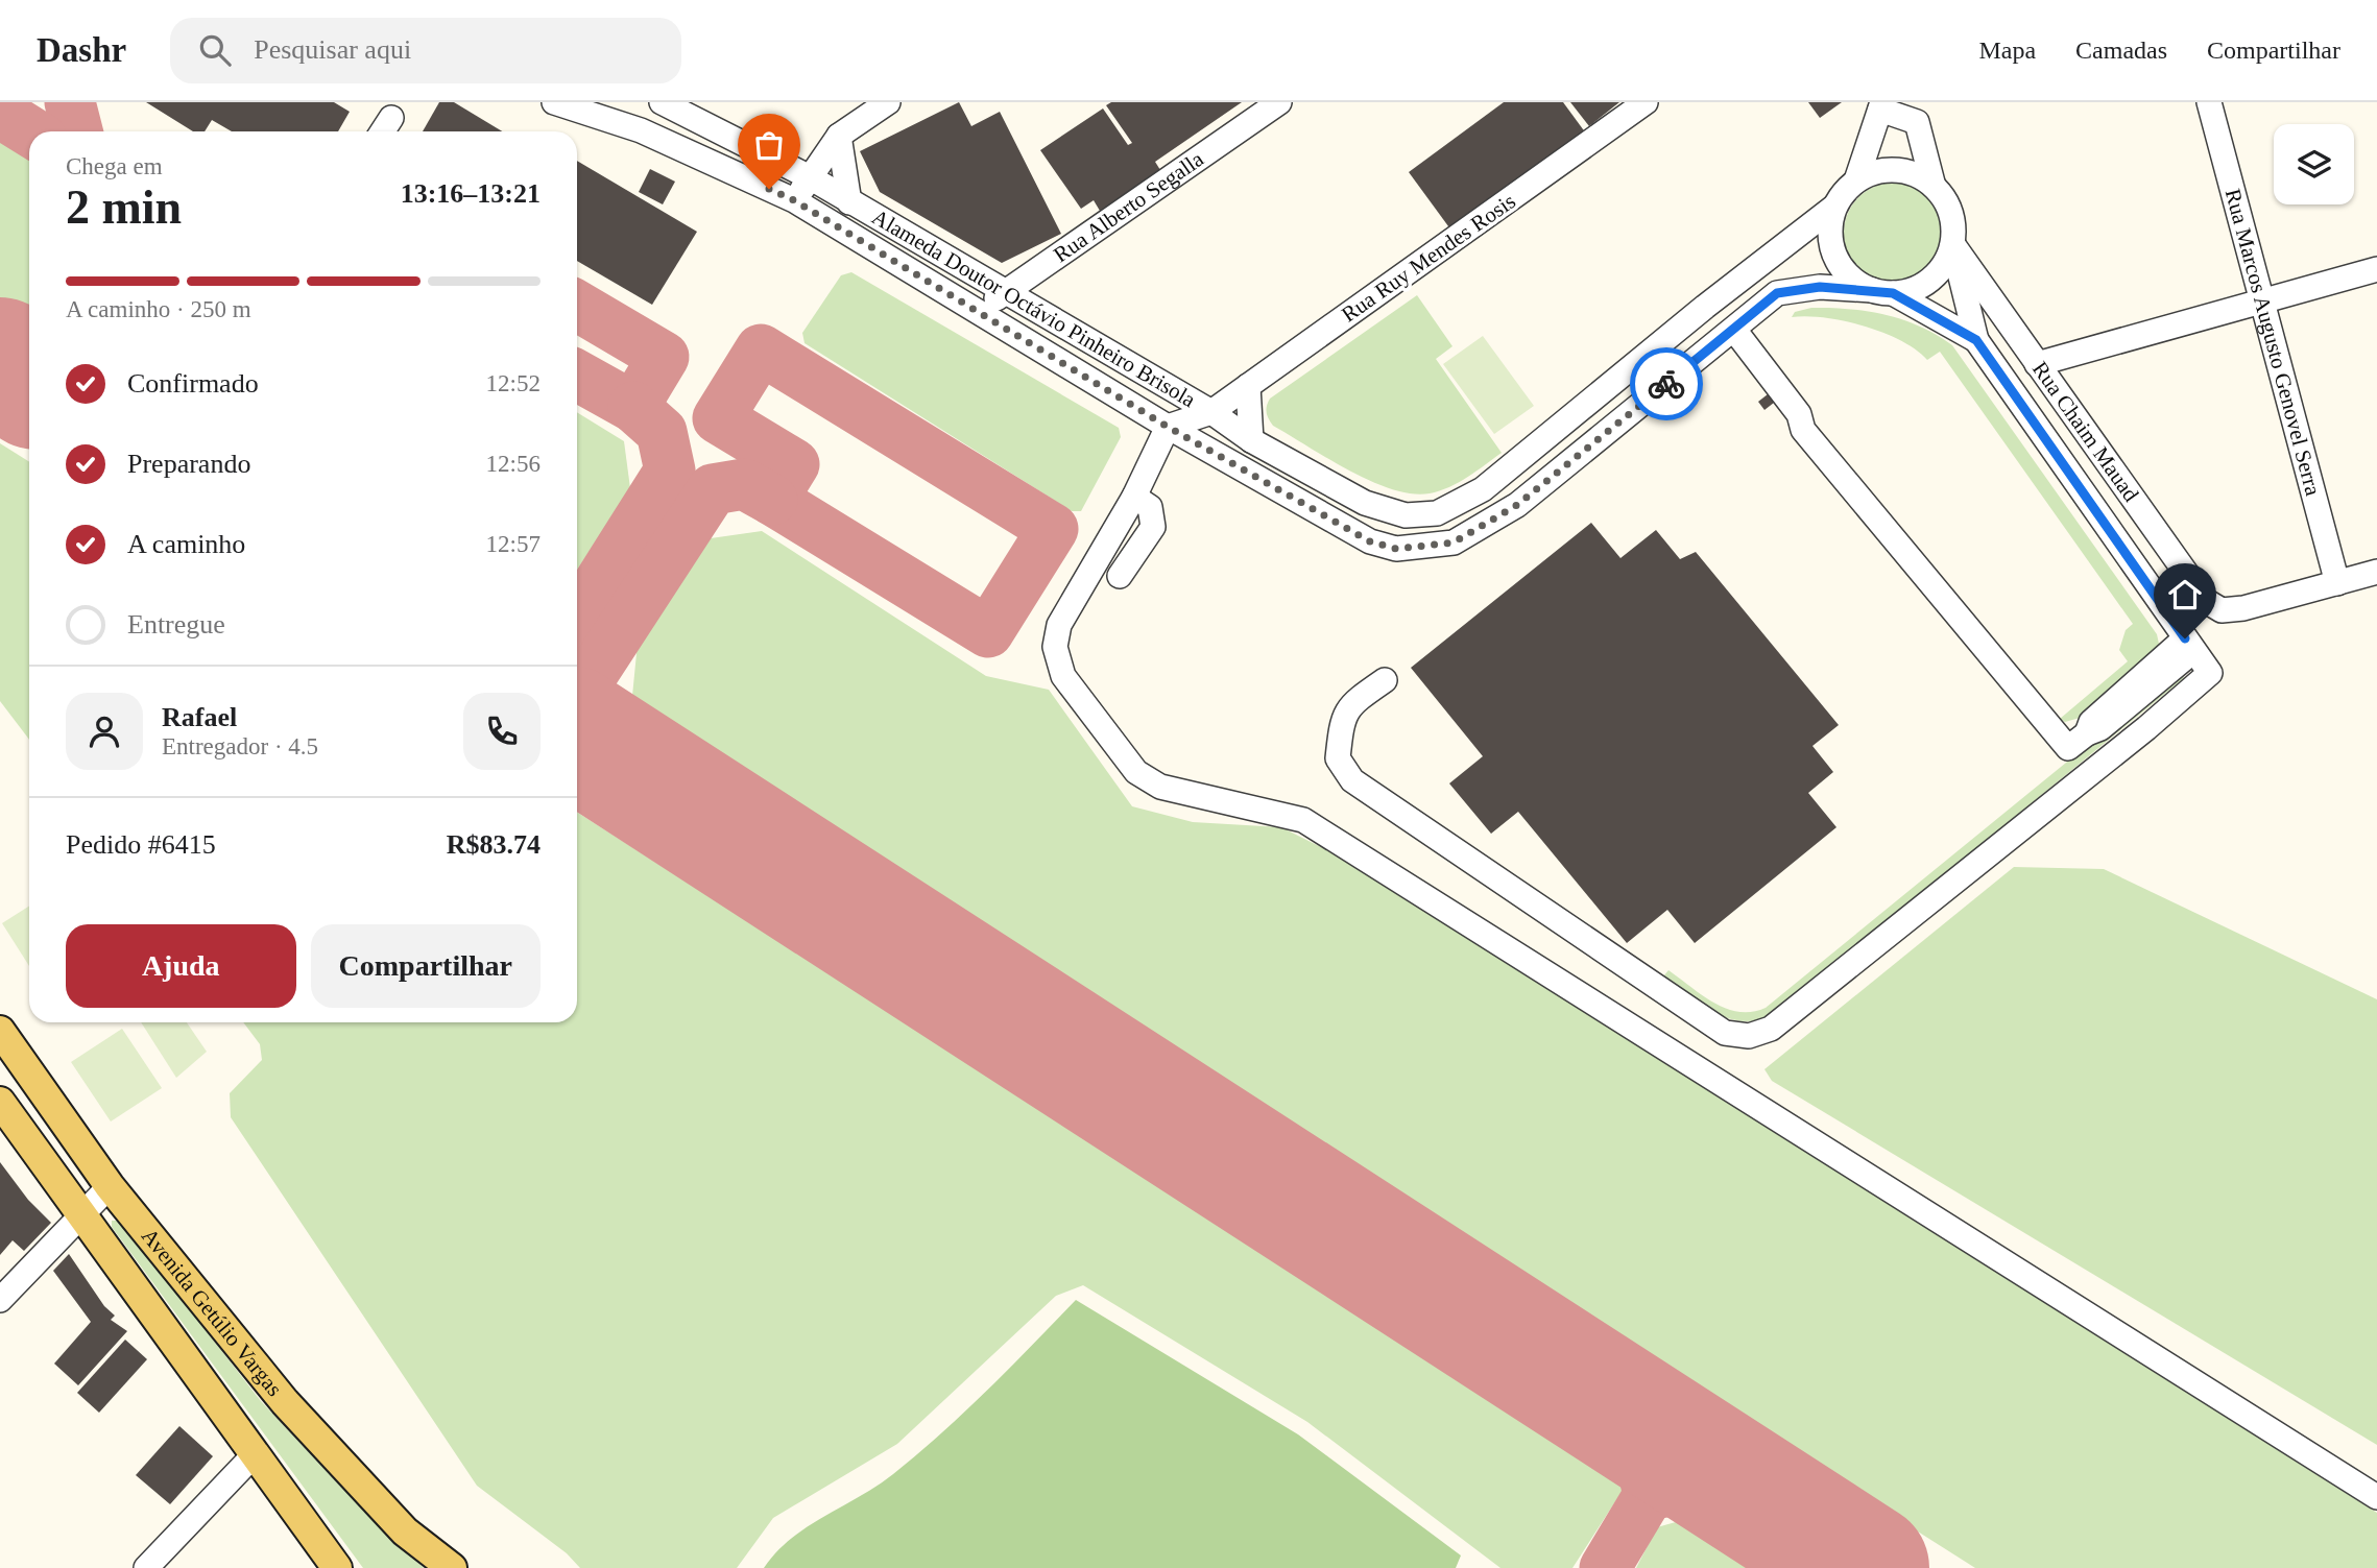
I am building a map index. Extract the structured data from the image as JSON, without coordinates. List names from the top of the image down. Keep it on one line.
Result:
{"streets":{"main road":["Avenida Getúlio Vargas"],"street":["Rua Alberto Segalla","Rua Ruy Mendes Rosis","Alameda Doutor Octávio Pinheiro Brisola","Rua Marcos Augusto Genovel Serra","Rua Chaim Mauad"]},"crossings":[["Rua Alberto Segalla","Alameda Doutor Octávio Pinheiro Brisola"],["Rua Ruy Mendes Rosis","Alameda Doutor Octávio Pinheiro Brisola"],["Rua Marcos Augusto Genovel Serra","Rua Chaim Mauad"]],"page":{"header":"Dashr","search":"Pesquisar aqui","nav":["Mapa","Camadas","Compartilhar"],"heading":["2 min","Chega em","13:16–13:21"],"panel":["Rafael","Entregador · 4.5","Pedido #6415","R$83.74"],"bar":"A caminho · 250 m","list":[["Confirmado","12:52"],["Preparando","12:56"],["A caminho","12:57"],"Entregue"],"buttons":["Ajuda","Compartilhar"]}}
